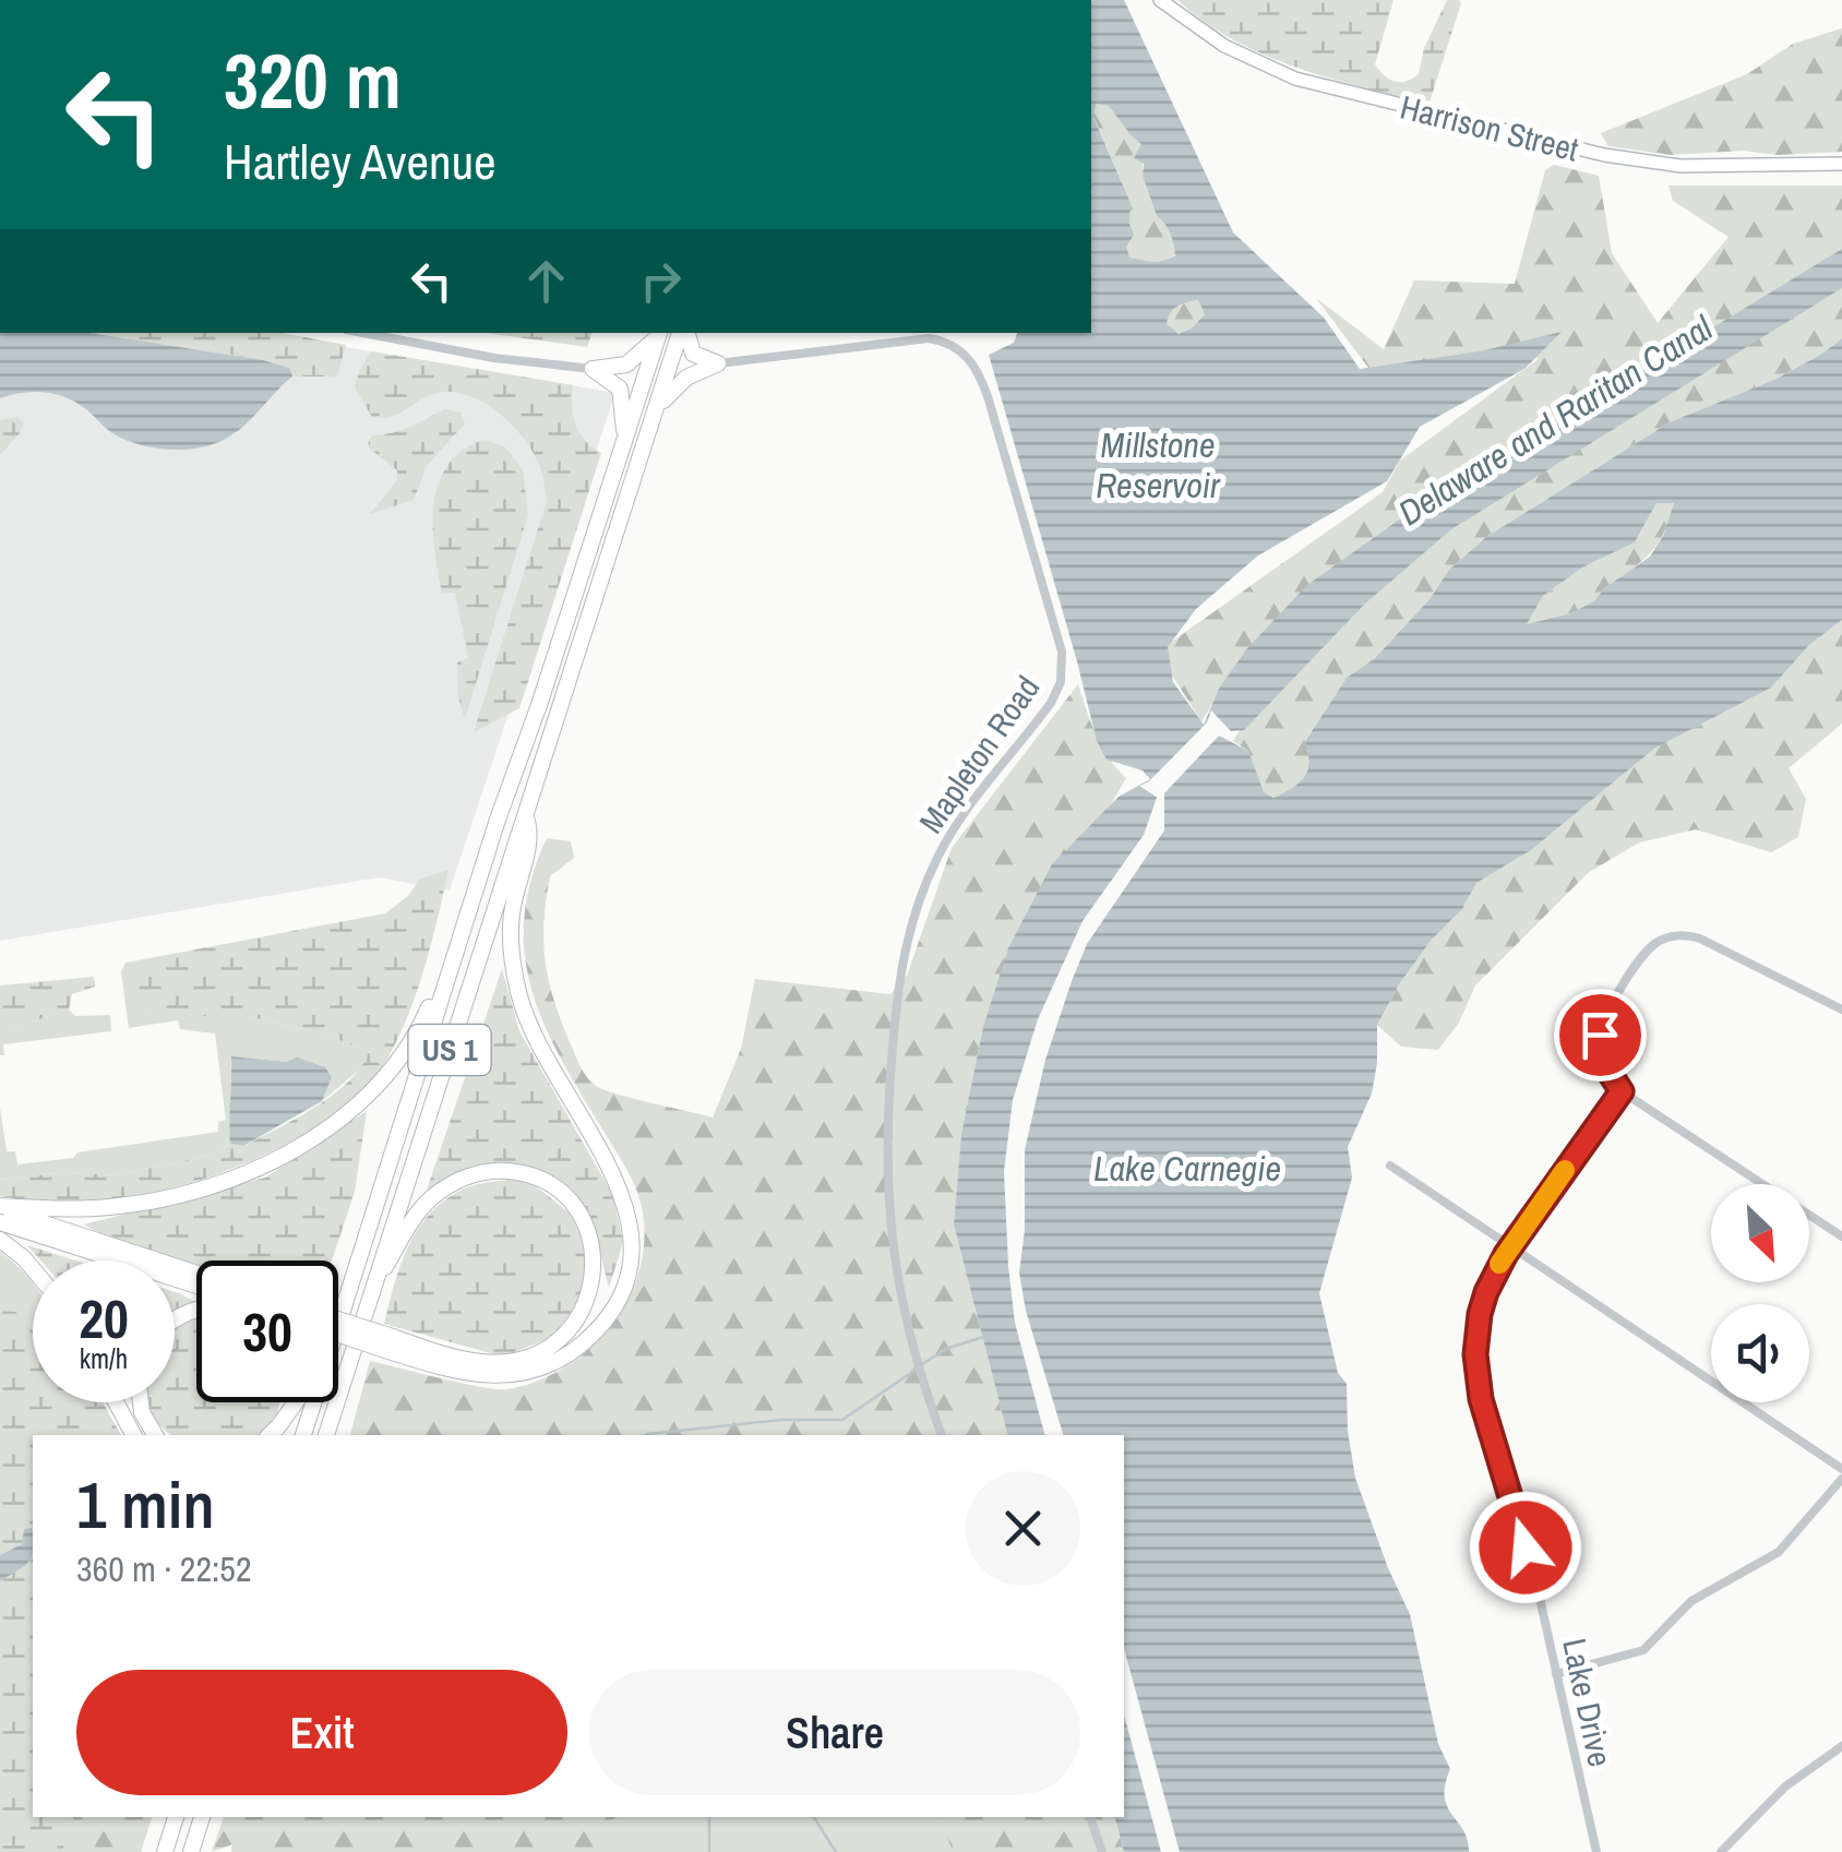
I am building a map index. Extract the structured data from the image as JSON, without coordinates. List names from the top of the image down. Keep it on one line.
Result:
{"streets":{"highway":["US 1"],"street":["Harrison Street","Mapleton Road","Lake Drive"]},"water":["Delaware and Raritan Canal","Millstone Reservoir","Lake Carnegie"],"north":"bottom right","page":{"turn":["320 m","Hartley Avenue"],"speed":"20 km/h","limit":"30","heading":["1 min","360 m · 22:52"],"buttons":["Exit","Share"]}}
